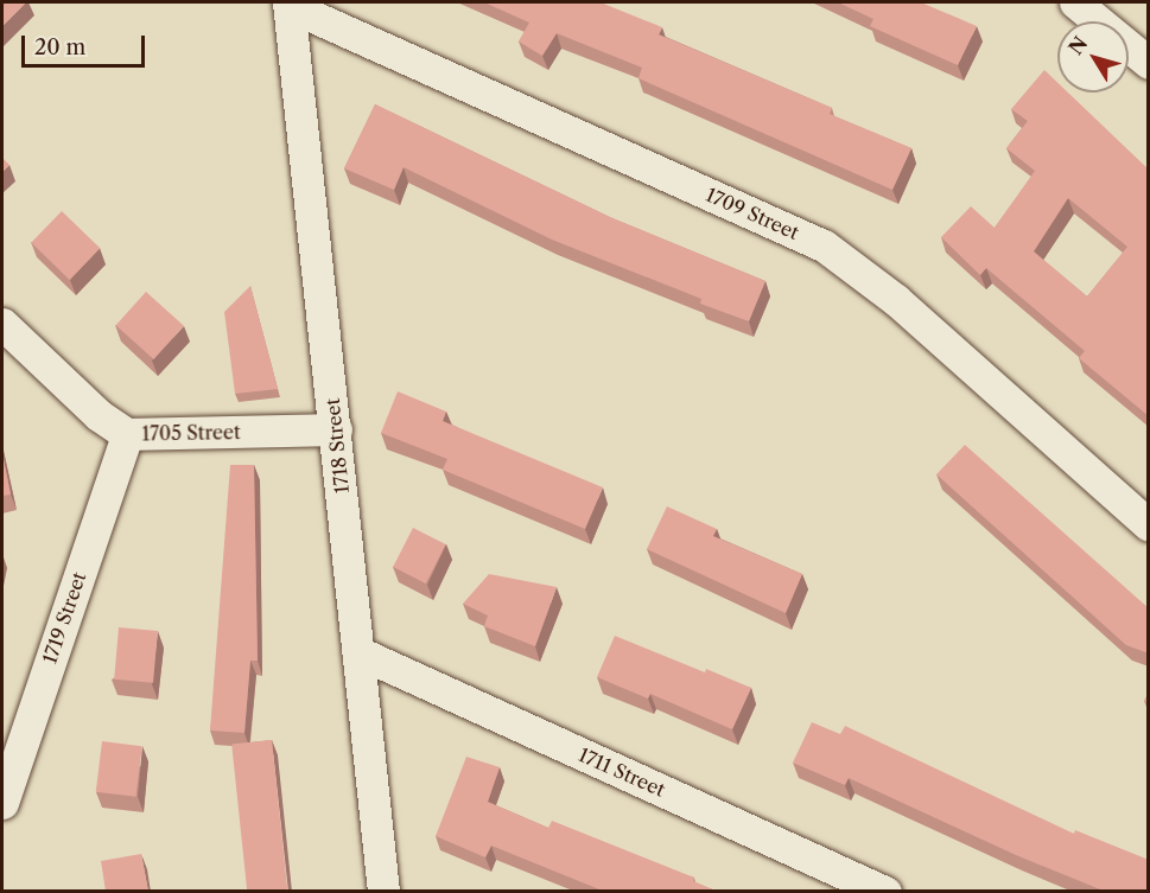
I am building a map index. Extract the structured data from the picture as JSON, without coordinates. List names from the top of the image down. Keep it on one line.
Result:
{"streets":{"street":["1709 Street","1705 Street","1718 Street","1719 Street","1711 Street"]},"crossings":[["1709 Street","1718 Street"],["1705 Street","1718 Street"],["1705 Street","1719 Street"],["1718 Street","1711 Street"]],"scale_bar":"20 m","north":"top left"}
